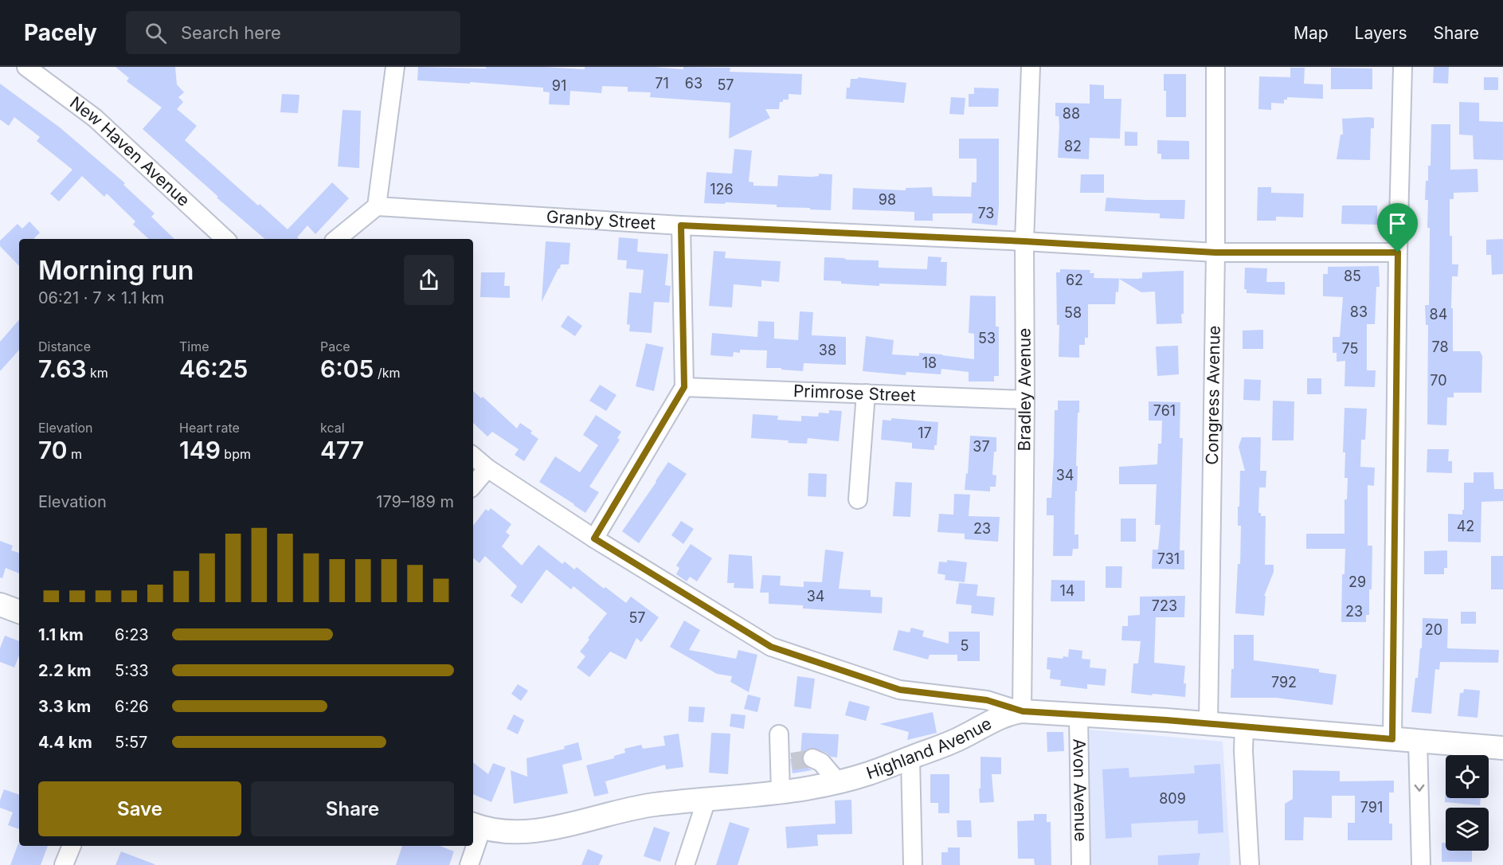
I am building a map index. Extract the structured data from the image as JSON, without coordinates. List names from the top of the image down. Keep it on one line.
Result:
{"streets":{"main road":["Highland Avenue"],"street":["New Haven Avenue","Granby Street","Bradley Avenue","Primrose Street","Congress Avenue","Avon Avenue"]},"crossings":[["Granby Street","Bradley Avenue"],["Granby Street","Congress Avenue"],["Bradley Avenue","Primrose Street"],["Bradley Avenue","Highland Avenue"],["Congress Avenue","Highland Avenue"],["Highland Avenue","Avon Avenue"]],"house_numbers":["71","63","57","91","88","82","126","98","73","85","62","83","58","84","53","78","75","38","18","70","761","17","37","34","42","23","731","29","14","34","723","23","57","20","5","792","809","791"],"page":{"header":"Pacely","search":"Search here","nav":["Map","Layers","Share"],"heading":["Morning run","06:21 · 7 × 1.1 km"],"stats":[["Distance","7.63 km"],["Time","46:25"],["Pace","6:05 /km"],["Elevation","70 m"],["Heart rate","149 bpm"],["kcal","477"]],"chart":["Elevation","179–189 m"],"list":[{"name":"1.1 km","note":"6:23"},{"name":"2.2 km","note":"5:33"},{"name":"3.3 km","note":"6:26"},{"name":"4.4 km","note":"5:57"}],"buttons":["Save","Share"]}}
